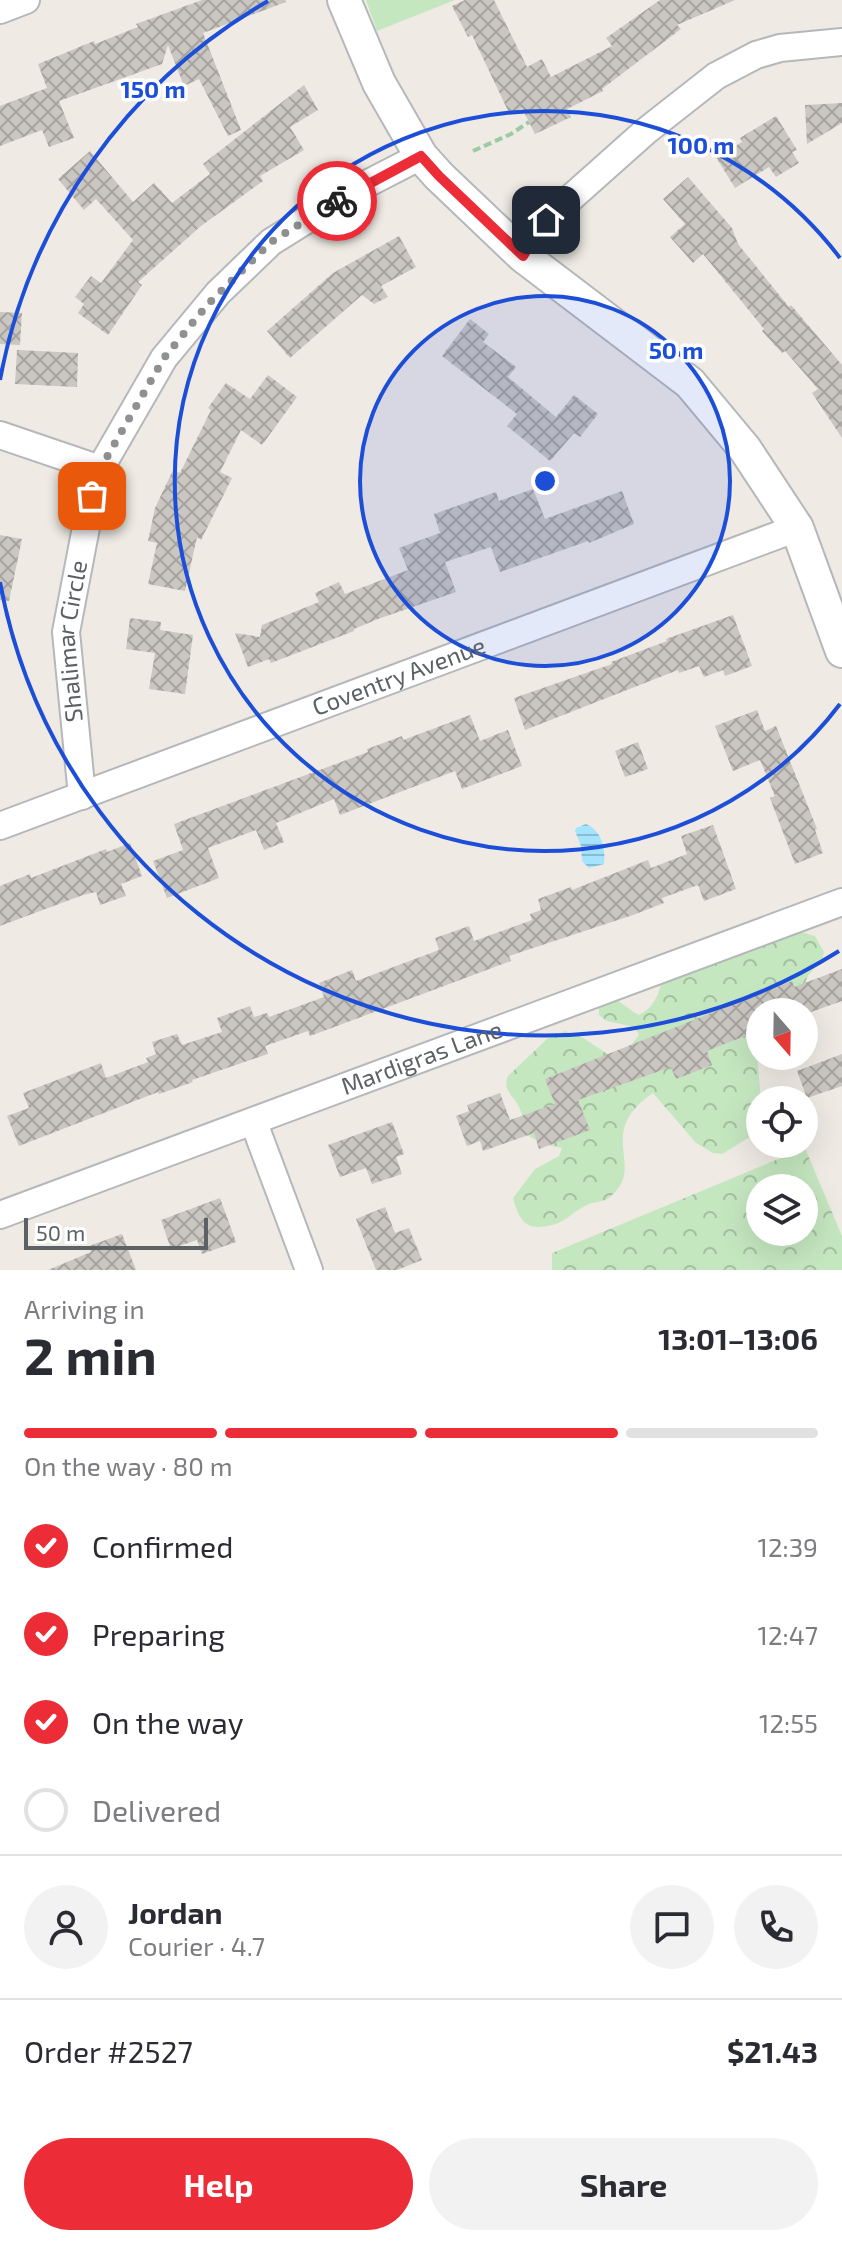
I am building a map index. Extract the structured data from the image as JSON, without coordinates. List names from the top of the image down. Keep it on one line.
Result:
{"streets":{"street":["Shalimar Circle","Coventry Avenue","Mardigras Lane"]},"crossings":[["Shalimar Circle","Coventry Avenue"]],"scale_bar":"50 m","north":"bottom","page":{"scale":"50 m","heading":["2 min","Arriving in","13:01–13:06"],"panel":["Jordan","Courier · 4.7","Order #2527","$21.43"],"bar":"On the way · 80 m","list":[["Confirmed","12:39"],["Preparing","12:47"],["On the way","12:55"],"Delivered"],"buttons":["Help","Share"]},"rings":["150 m","100 m","50 m"]}
